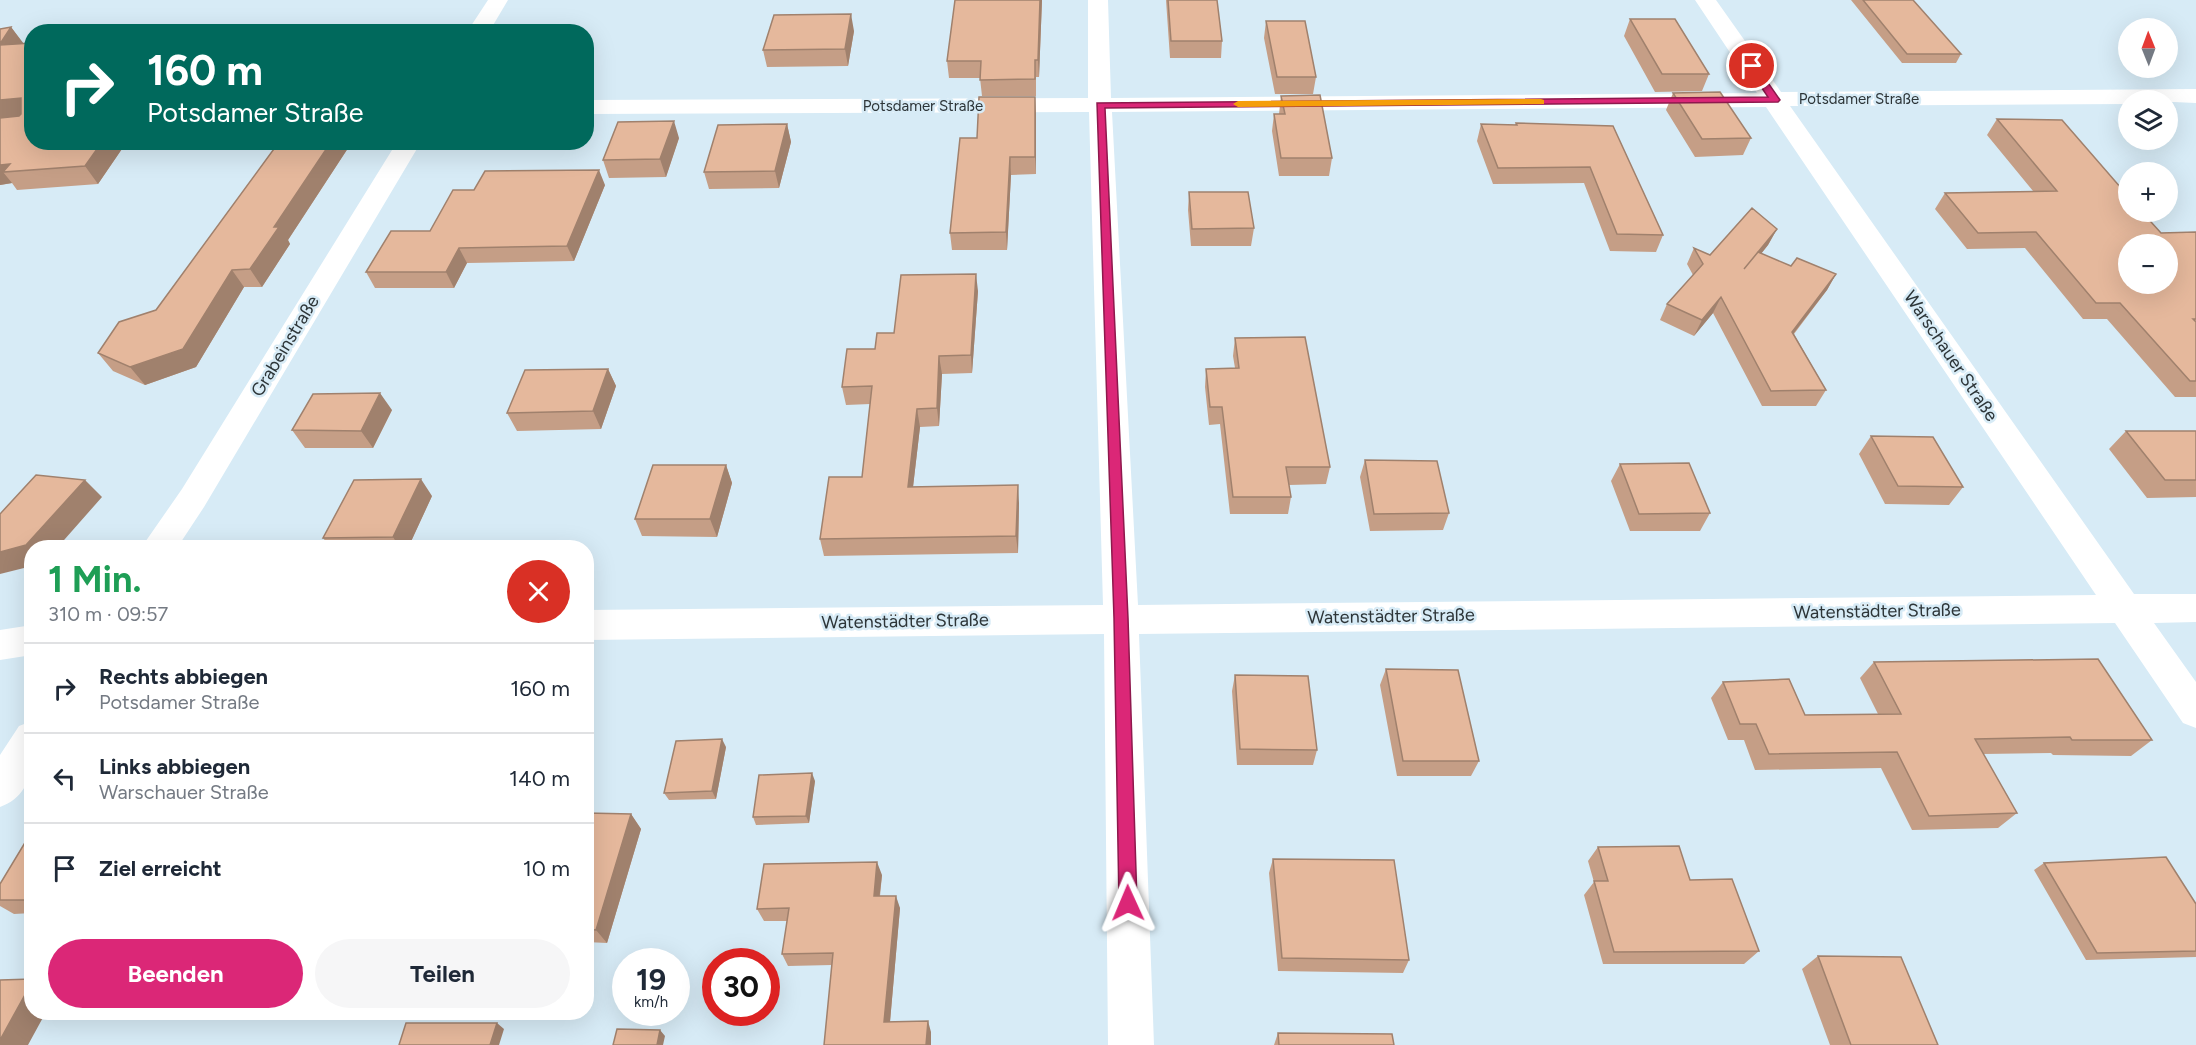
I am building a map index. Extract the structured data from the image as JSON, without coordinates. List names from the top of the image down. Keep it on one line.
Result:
{"streets":{"street":["Potsdamer Straße","Grabeinstraße","Warschauer Straße","Watenstädter Straße"]},"crossings":[["Potsdamer Straße","Warschauer Straße"],["Warschauer Straße","Watenstädter Straße"]],"north":"top","page":{"map_buttons":["+","−"],"turn":["160 m","Potsdamer Straße"],"heading":["1 Min.","310 m · 09:57"],"list":[{"name":"Rechts abbiegen","note":"Potsdamer Straße","value":"160 m"},{"name":"Links abbiegen","note":"Warschauer Straße","value":"140 m"},{"name":"Ziel erreicht","value":"10 m"}],"buttons":["Beenden","Teilen"],"speed":"19 km/h","limit":"30"}}
